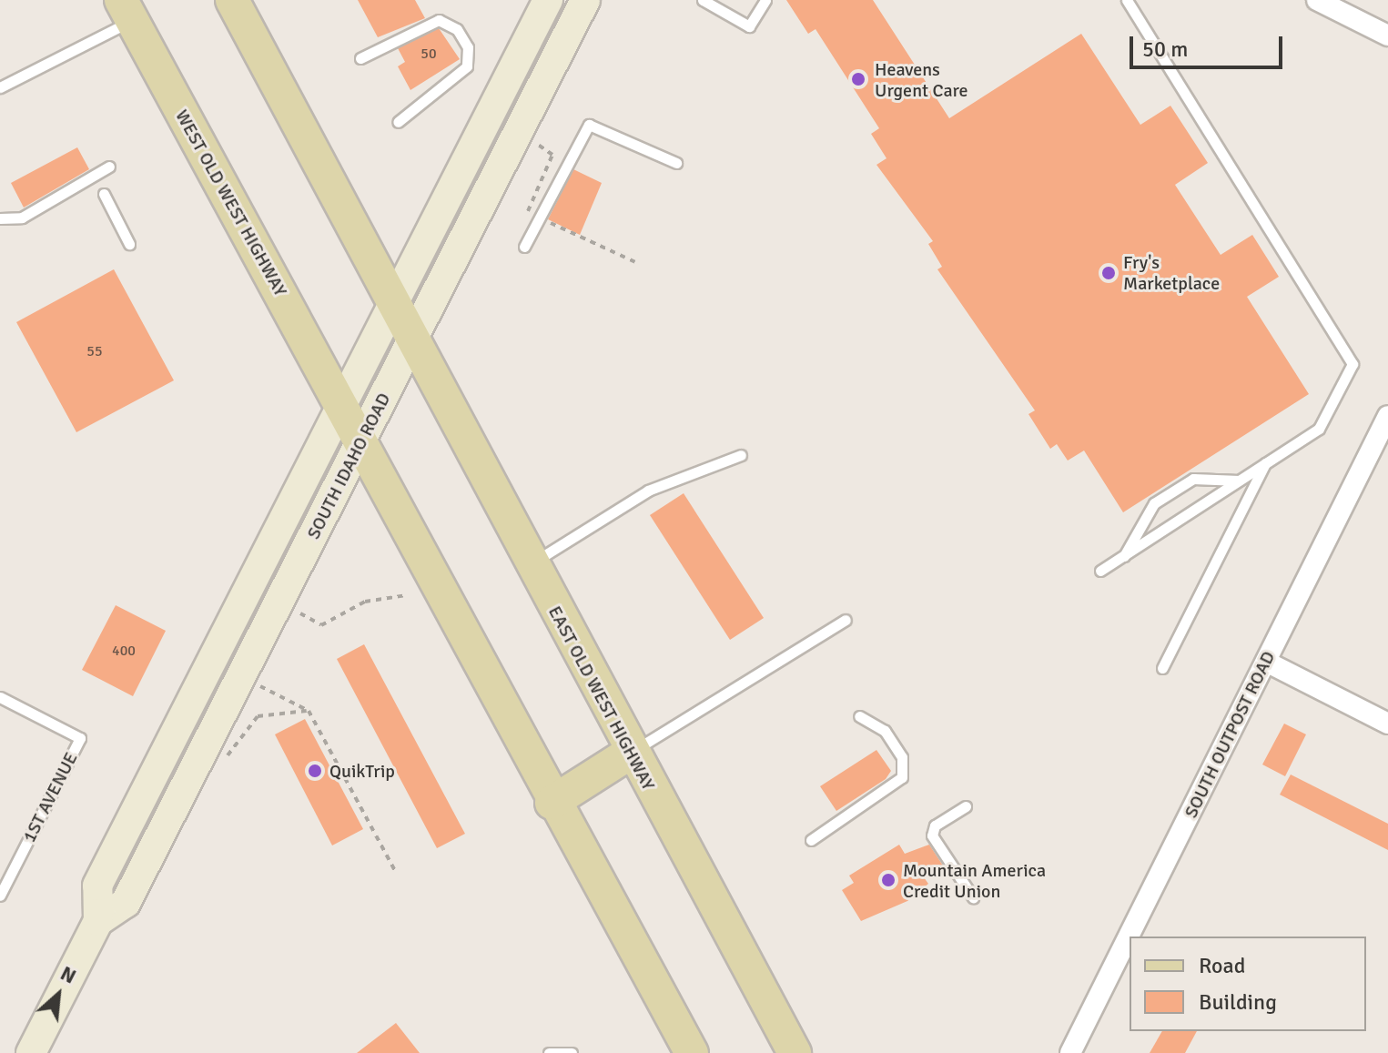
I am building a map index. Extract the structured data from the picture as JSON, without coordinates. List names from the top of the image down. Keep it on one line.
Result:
{"streets":{"main road":["WEST OLD WEST HIGHWAY","SOUTH IDAHO ROAD","EAST OLD WEST HIGHWAY"],"street":["SOUTH OUTPOST ROAD"],"lane":["1ST AVENUE"]},"crossings":[["WEST OLD WEST HIGHWAY","SOUTH IDAHO ROAD"],["SOUTH IDAHO ROAD","EAST OLD WEST HIGHWAY"]],"places":["Heavens Urgent Care","Fry's Marketplace","QuikTrip","Mountain America Credit Union"],"house_numbers":["50","55","400"],"legend":["Road","Building"],"scale_bar":"50 m","north":"top right"}
